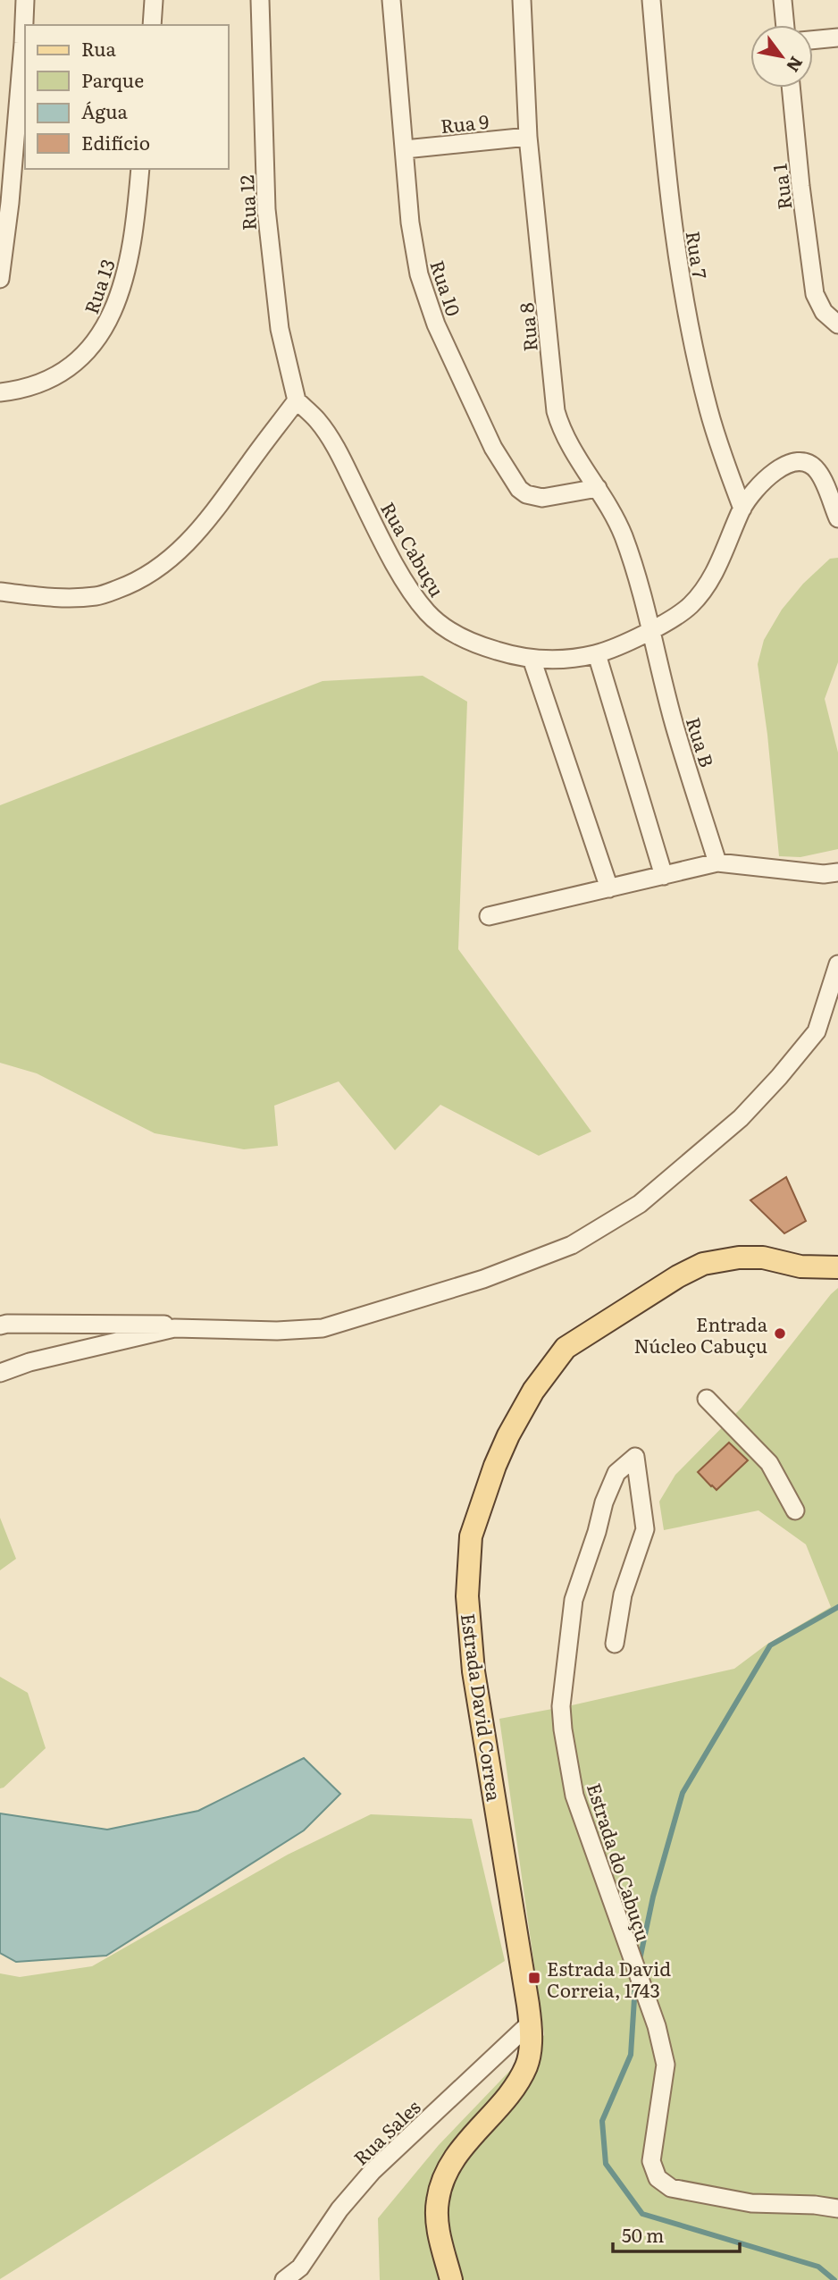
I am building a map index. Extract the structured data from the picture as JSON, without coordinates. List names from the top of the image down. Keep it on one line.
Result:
{"streets":{"main road":["Estrada David Correa"],"street":["Rua 9","Rua 1","Rua 12","Rua 7","Rua 13","Rua 10","Rua 8","Rua Cabuçu","Rua B","Estrada do Cabuçu","Rua Sales"]},"crossings":[["Rua 9","Rua 10"],["Rua 9","Rua 8"],["Rua 12","Rua Cabuçu"],["Rua 7","Rua Cabuçu"],["Rua 10","Rua 8"],["Rua 8","Rua Cabuçu"],["Rua 8","Rua B"],["Rua Cabuçu","Rua B"],["Estrada David Correa","Rua Sales"]],"places":{"other":["Entrada Núcleo Cabuçu"],"transit":["Estrada David Correia, 1743"]},"legend":["Rua","Parque","Água","Edifício"],"scale_bar":"50 m","north":"bottom right"}
